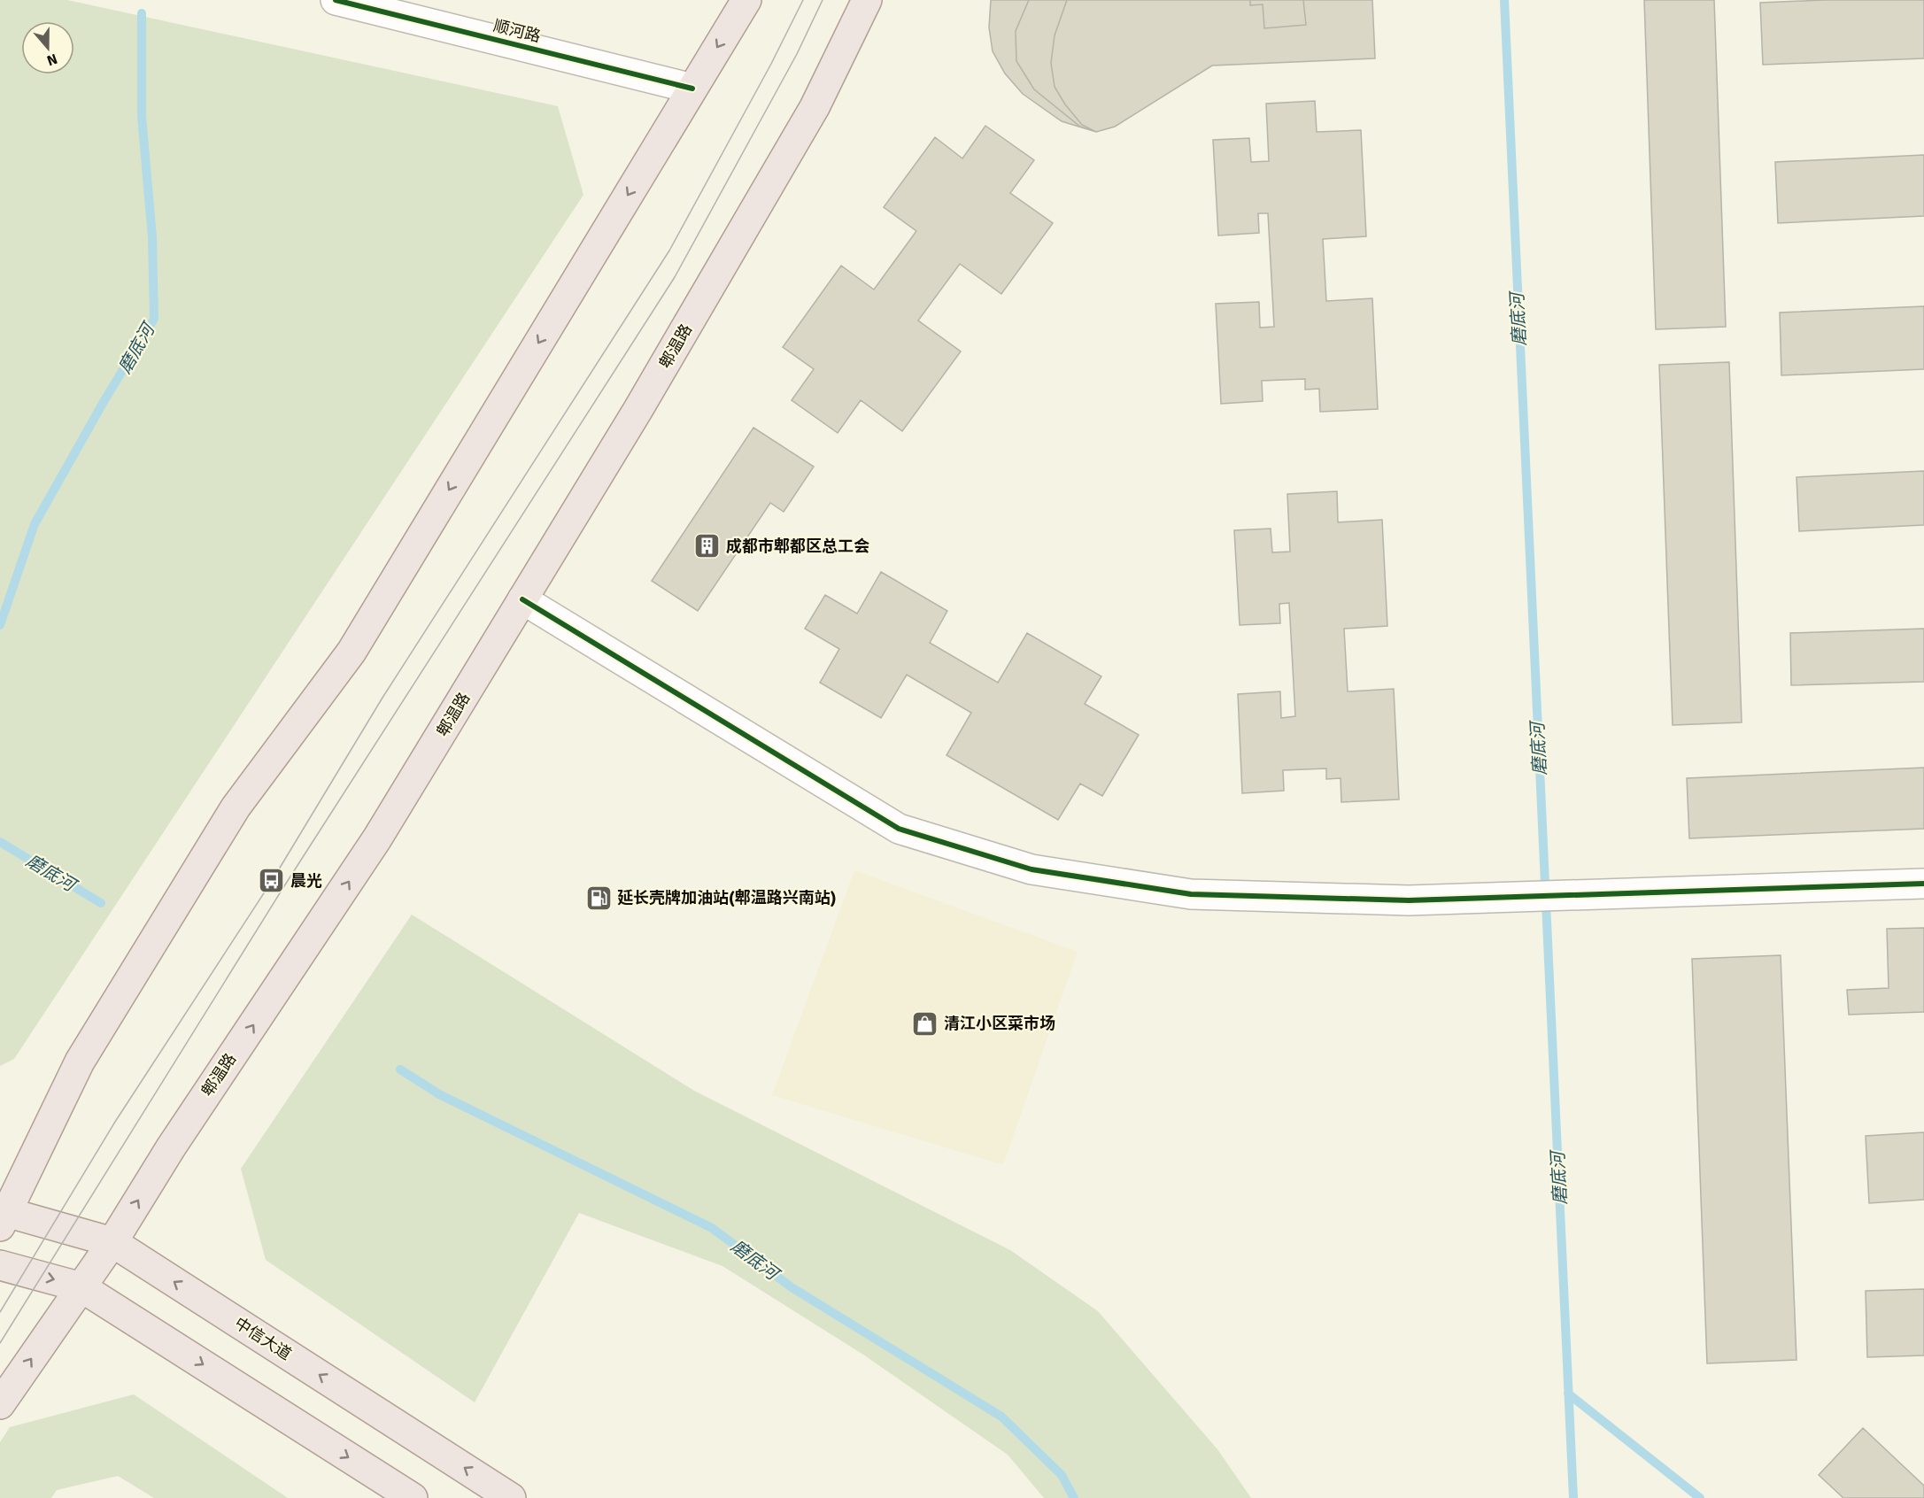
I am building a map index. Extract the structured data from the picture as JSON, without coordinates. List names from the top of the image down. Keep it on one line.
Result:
{"streets":{"main road":["郫温路","中信大道"],"street":["顺河路"]},"crossings":[["郫温路","中信大道"]],"water":["磨底河"],"places":{"building":["成都市郫都区总工会"],"bus stop":["晨光"],"fuel station":["延长壳牌加油站(郫温路兴南站)"],"shop":["清江小区菜市场"]},"north":"bottom"}
